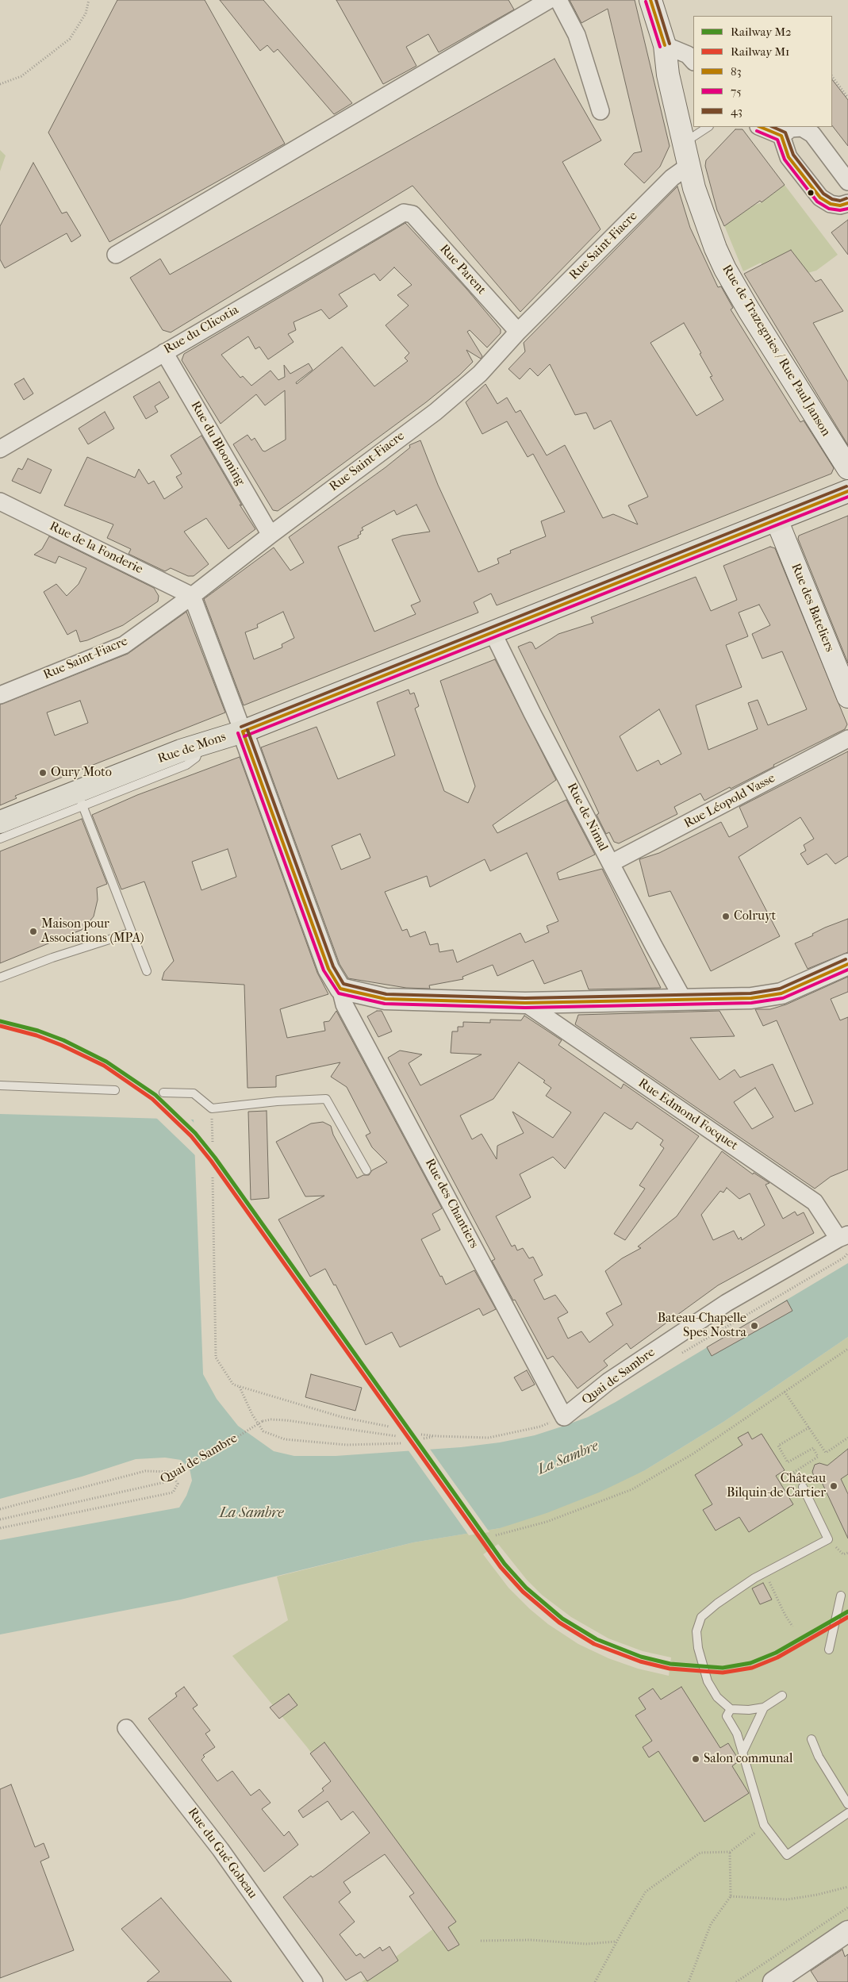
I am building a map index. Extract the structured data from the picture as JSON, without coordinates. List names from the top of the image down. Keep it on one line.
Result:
{"streets":{"main road":["Rue de Trazegnies / Rue Paul Janson","Rue des Bateliers","Rue de Mons"],"street":["Rue Saint-Fiacre","Rue Parent","Rue du Clicotia","Rue du Blooming","Rue de la Fonderie","Rue Léopold Vasse","Rue de Nimal","Rue Edmond Focquet","Rue des Chantiers","Quai de Sambre","Rue du Gué Gobeau"]},"crossings":[["Rue Saint-Fiacre","Rue Parent"],["Rue Saint-Fiacre","Rue de Trazegnies / Rue Paul Janson"],["Rue Saint-Fiacre","Rue du Blooming"],["Rue Saint-Fiacre","Rue de la Fonderie"],["Rue Parent","Rue du Clicotia"],["Rue du Clicotia","Rue du Blooming"],["Rue des Bateliers","Rue de Mons"],["Rue de Mons","Rue de Nimal"],["Rue Léopold Vasse","Rue de Nimal"],["Rue Edmond Focquet","Quai de Sambre"],["Rue des Chantiers","Quai de Sambre"]],"water":["La Sambre"],"places":["Oury Moto","Colruyt","Maison pour Associations (MPA)","Bateau-Chapelle Spes Nostra","Château Bilquin-de Cartier","Salon communal"],"lines":["transit line 83","transit line 43","transit line 75","rail line M2","rail line M1"],"legend":["Railway M2","Railway M1","83","75","43"]}
